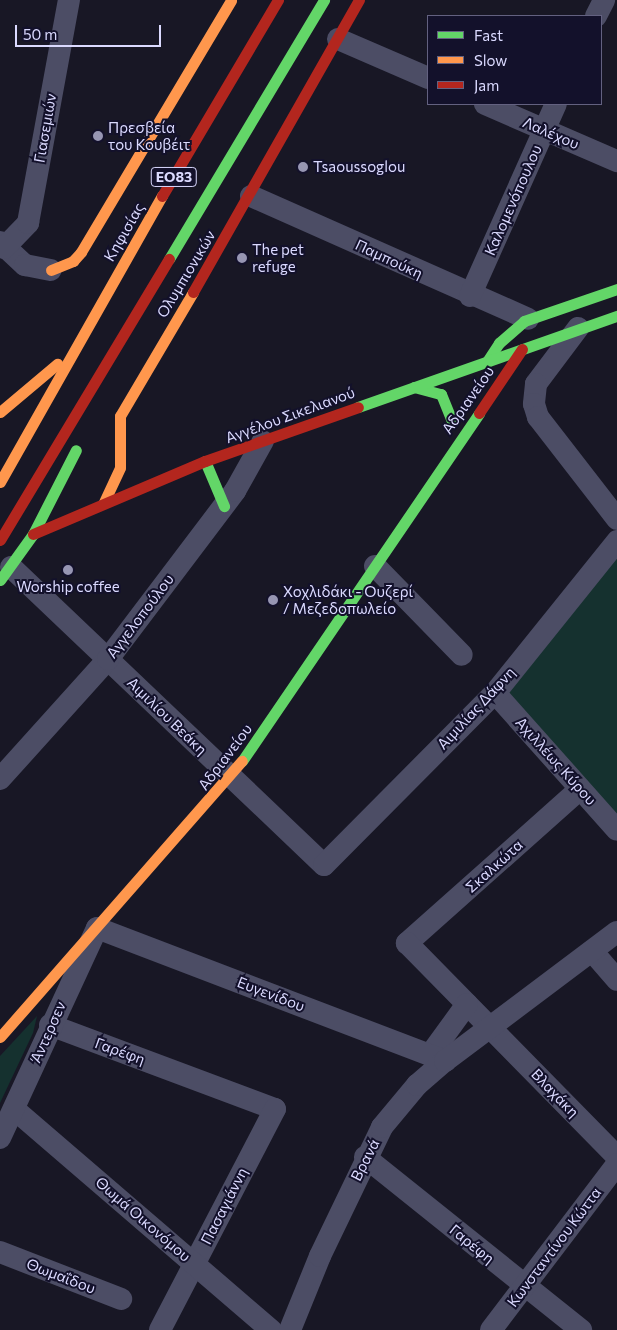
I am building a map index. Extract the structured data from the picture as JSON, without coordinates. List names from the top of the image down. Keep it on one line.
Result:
{"streets":{"street":["Γιασεμιών","Λαλέχου","ΕΟ83","Καλομενόπουλου","Κηφισίας","Παμπούκη","Ολυμπιονικών","Αδριανείου","Αγγέλου Σικελιανού","Αγγελοπούλου","Αιμιλίας Δάφνη","Αιμιλίου Βεάκη","Αχιλλέως Κύρου","Σκαλκώτα","Ευγενίδου","Άντερσεν","Γαρέφη","Βλαχάκη","Βρανά","Πασαγιάννη","Θωμά Οικονόμου","Κωνσταντίνου Κώττα","Θωμαΐδου"]},"crossings":[["Λαλέχου","Καλομενόπουλου"],["ΕΟ83","Κηφισίας"],["ΕΟ83","Αιμιλίου Βεάκη"],["Καλομενόπουλου","Παμπούκη"],["Παμπούκη","Ολυμπιονικών"],["Ολυμπιονικών","Αγγέλου Σικελιανού"],["Αδριανείου","Αγγέλου Σικελιανού"],["Αδριανείου","Αιμιλίου Βεάκη"],["Αδριανείου","Ευγενίδου"],["Αδριανείου","Άντερσεν"],["Αγγέλου Σικελιανού","Αγγελοπούλου"],["Αγγελοπούλου","Αιμιλίου Βεάκη"],["Αιμιλίας Δάφνη","Αιμιλίου Βεάκη"],["Αιμιλίας Δάφνη","Αχιλλέως Κύρου"],["Αχιλλέως Κύρου","Σκαλκώτα"],["Σκαλκώτα","Βρανά"],["Ευγενίδου","Άντερσεν"],["Ευγενίδου","Βρανά"],["Άντερσεν","Γαρέφη"],["Άντερσεν","Θωμά Οικονόμου"],["Γαρέφη","Βρανά"],["Γαρέφη","Πασαγιάννη"],["Γαρέφη","Κωνσταντίνου Κώττα"],["Βλαχάκη","Βρανά"],["Πασαγιάννη","Θωμά Οικονόμου"]],"places":["Πρεσβεία του Κουβέιτ","Tsaoussoglou","The pet refuge","Worship coffee","Χοχλιδάκι - Ουζερί / Μεζεδοπωλείο"],"legend":["Fast","Slow","Jam"],"scale_bar":"50 m"}
